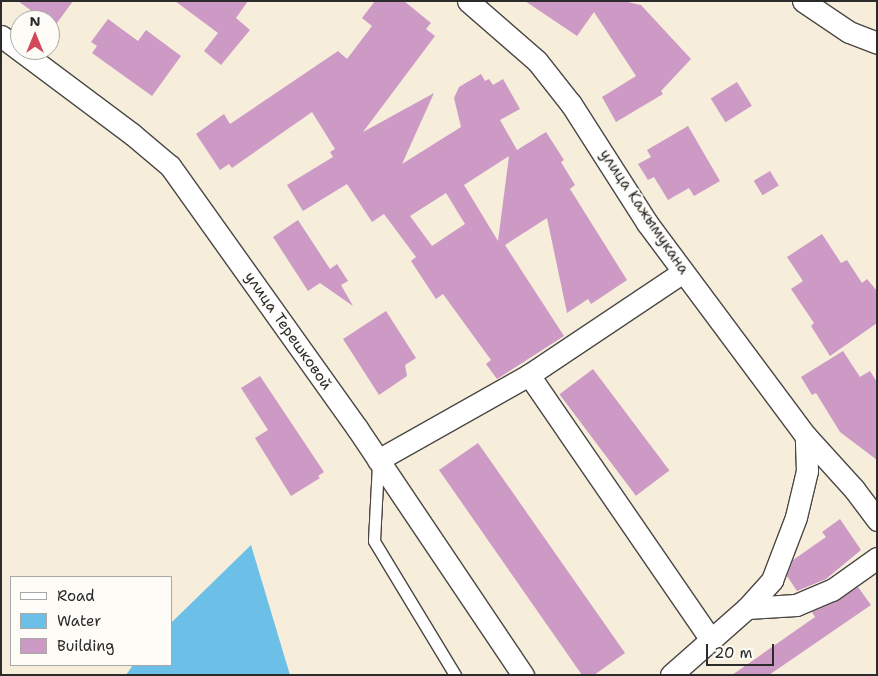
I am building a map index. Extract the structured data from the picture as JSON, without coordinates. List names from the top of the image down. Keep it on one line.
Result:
{"streets":{"street":["улица Кажымукана","улица Терешковой"]},"legend":["Road","Water","Building"],"scale_bar":"20 m","north":"top"}
